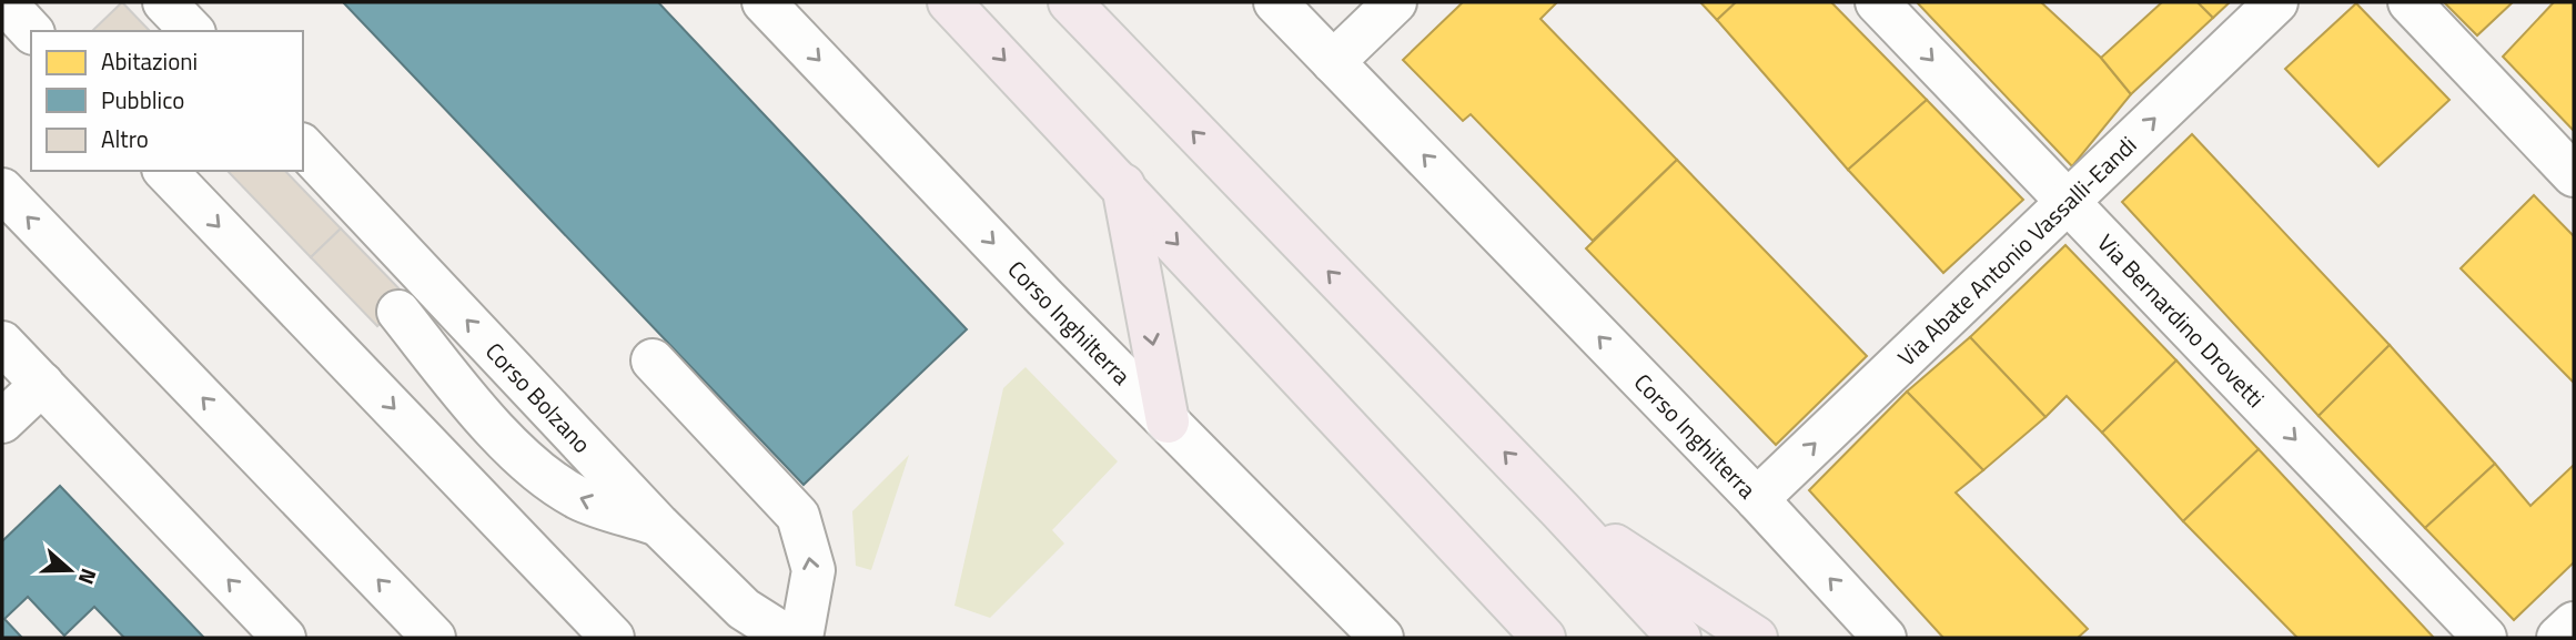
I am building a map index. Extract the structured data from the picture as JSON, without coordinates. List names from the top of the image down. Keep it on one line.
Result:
{"streets":{"street":["Via Abate Antonio Vassalli-Eandi","Via Bernardino Drovetti","Corso Inghilterra","Corso Bolzano"]},"crossings":[["Via Abate Antonio Vassalli-Eandi","Via Bernardino Drovetti"],["Via Abate Antonio Vassalli-Eandi","Corso Inghilterra"]],"one_way":["Via Abate Antonio Vassalli-Eandi","Via Bernardino Drovetti"],"legend":["Abitazioni","Pubblico","Altro"],"north":"right"}
